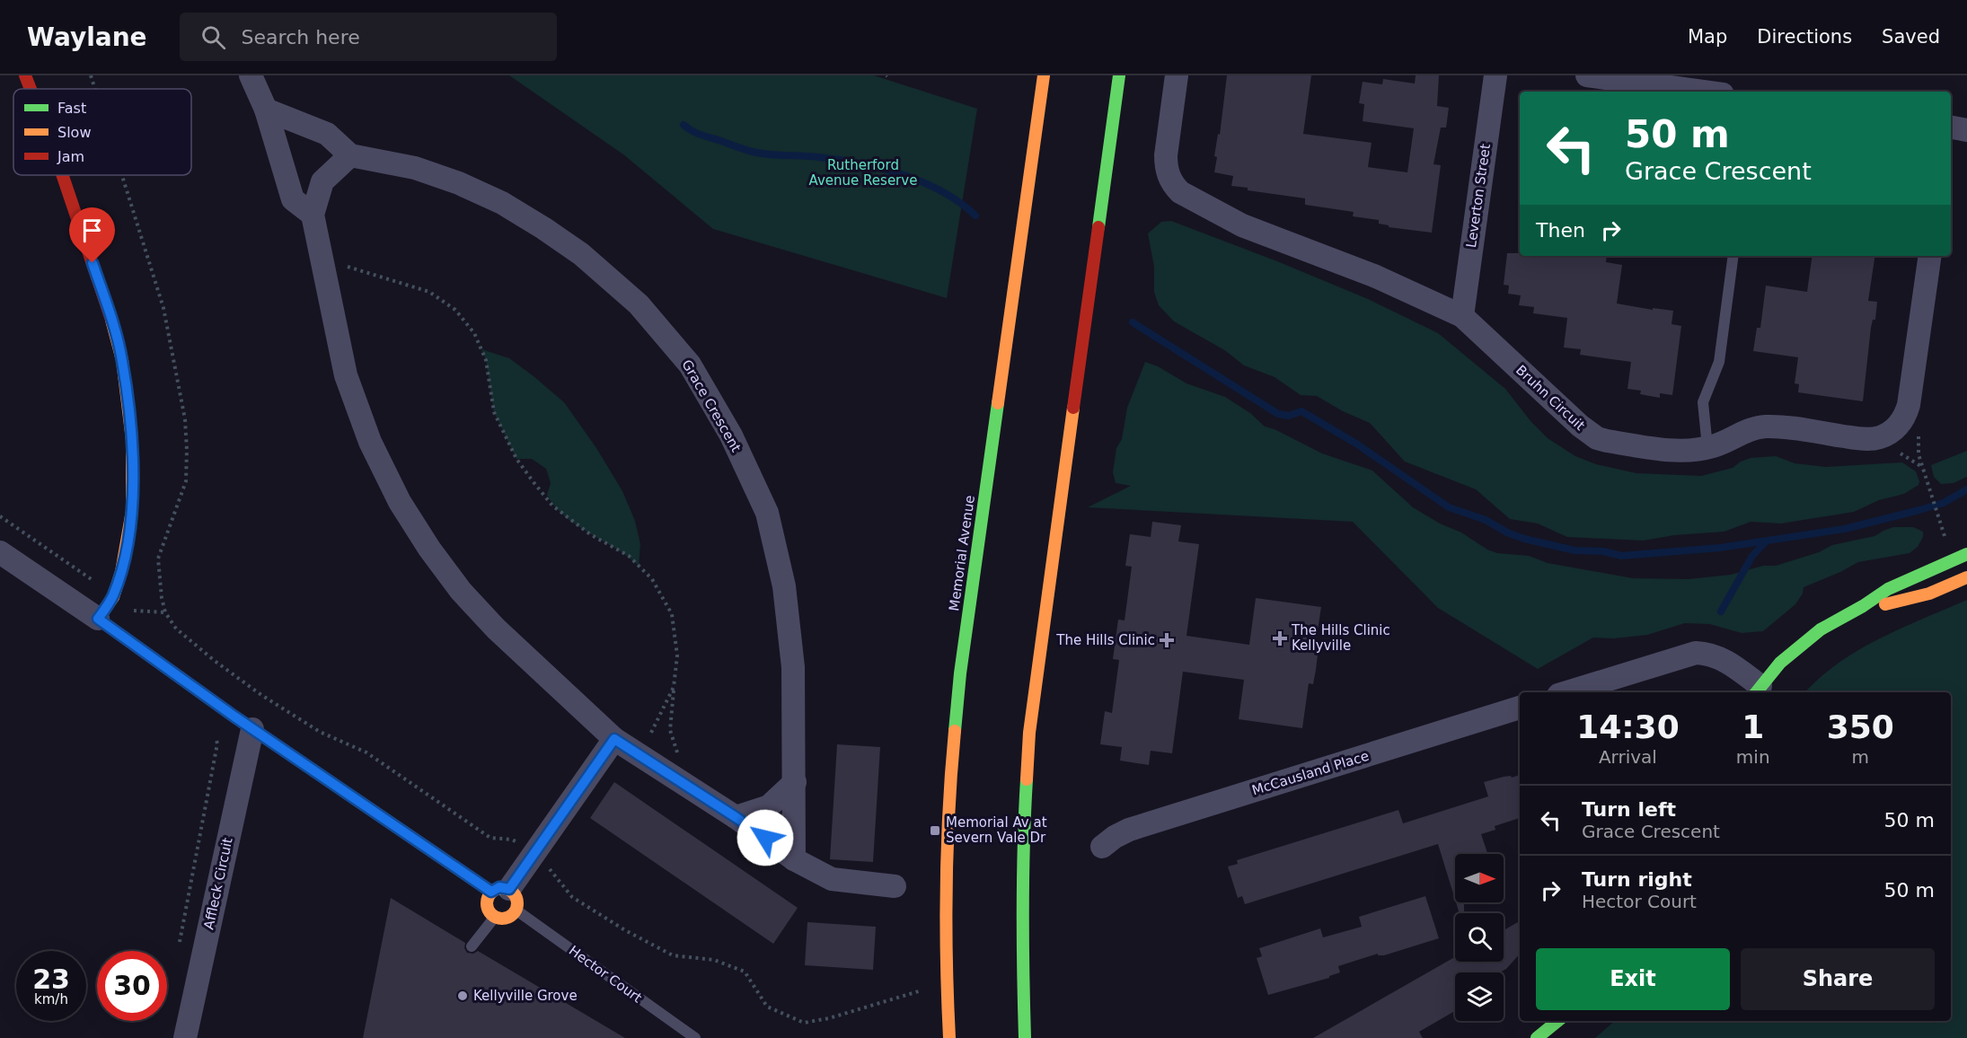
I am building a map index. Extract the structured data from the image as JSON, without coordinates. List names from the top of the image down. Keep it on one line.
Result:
{"streets":{"main road":["Memorial Avenue","Hector Court"],"street":["Leverton Street","Bruhn Circuit","Grace Crescent","McCausland Place","Affleck Circuit"]},"crossings":[["Leverton Street","Bruhn Circuit"],["Affleck Circuit","Hector Court"]],"parks":["Rutherford Avenue Reserve"],"places":{"health":["The Hills Clinic Kellyville","The Hills Clinic"],"transit":["Memorial Av at Severn Vale Dr"],"other":["Kellyville Grove"]},"legend":["Fast","Slow","Jam"],"north":"right","page":{"header":"Waylane","search":"Search here","nav":["Map","Directions","Saved"],"turn":["50 m","Grace Crescent"],"then":"Then","eta":["14:30","Arrival","1","min","350","m"],"list":[{"name":"Turn left","note":"Grace Crescent","value":"50 m"},{"name":"Turn right","note":"Hector Court","value":"50 m"}],"buttons":["Exit","Share"],"speed":"23 km/h","limit":"30"}}
